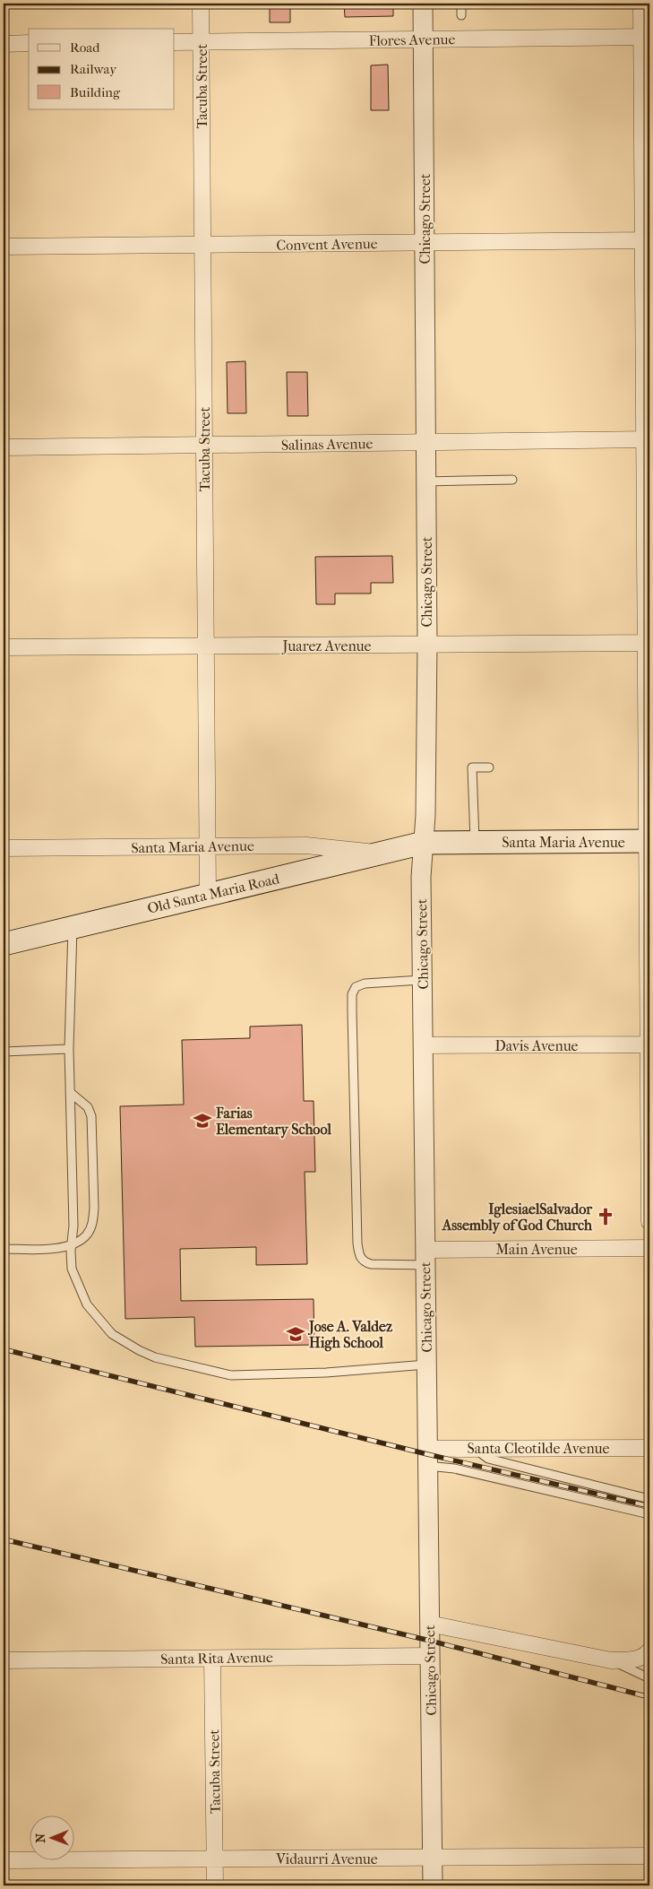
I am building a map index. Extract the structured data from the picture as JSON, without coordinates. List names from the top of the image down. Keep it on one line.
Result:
{"streets":{"main road":["Santa Maria Avenue","Old Santa Maria Road"],"street":["Flores Avenue","Tacuba Street","Chicago Street","Convent Avenue","Salinas Avenue","Juarez Avenue","Davis Avenue","Main Avenue","Santa Cleotilde Avenue","Santa Rita Avenue","Vidaurri Avenue"]},"crossings":[["Flores Avenue","Tacuba Street"],["Flores Avenue","Chicago Street"],["Tacuba Street","Convent Avenue"],["Tacuba Street","Salinas Avenue"],["Tacuba Street","Juarez Avenue"],["Tacuba Street","Santa Maria Avenue"],["Tacuba Street","Old Santa Maria Road"],["Tacuba Street","Santa Rita Avenue"],["Tacuba Street","Vidaurri Avenue"],["Chicago Street","Convent Avenue"],["Chicago Street","Salinas Avenue"],["Chicago Street","Juarez Avenue"],["Chicago Street","Santa Maria Avenue"],["Chicago Street","Old Santa Maria Road"],["Chicago Street","Davis Avenue"],["Chicago Street","Main Avenue"],["Chicago Street","Santa Cleotilde Avenue"],["Chicago Street","Santa Rita Avenue"],["Chicago Street","Vidaurri Avenue"],["Santa Maria Avenue","Old Santa Maria Road"]],"places":{"school or university":["Farias Elementary School","Jose A. Valdez High School"],"church":["IglesiaelSalvador Assembly of God Church"]},"legend":["Road","Railway","Building"],"north":"left"}
